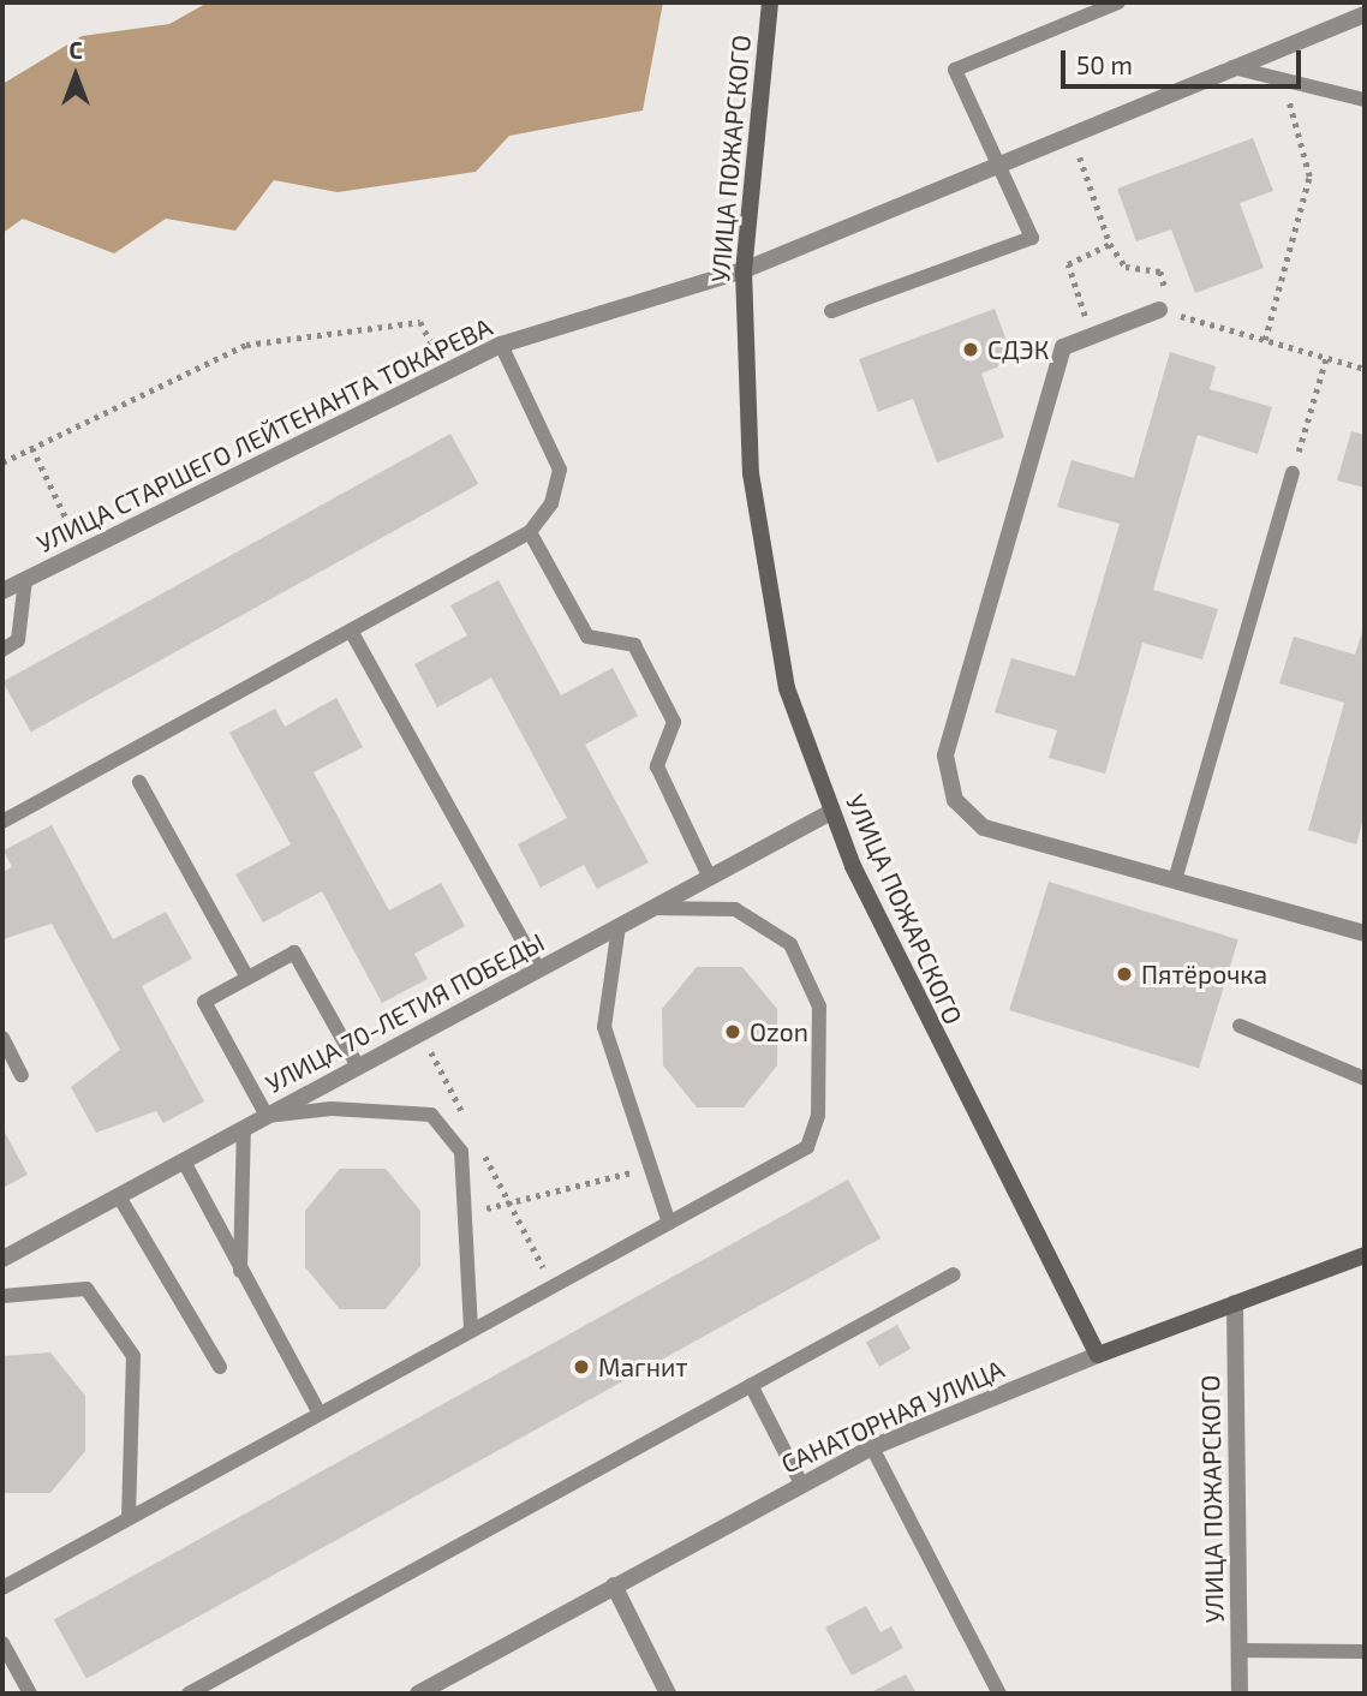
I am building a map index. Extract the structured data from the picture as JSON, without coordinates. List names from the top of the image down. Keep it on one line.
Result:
{"streets":{"street":["УЛИЦА ПОЖАРСКОГО","УЛИЦА СТАРШЕГО ЛЕЙТЕНАНТА ТОКАРЕВА","УЛИЦА 70-ЛЕТИЯ ПОБЕДЫ","САНАТОРНАЯ УЛИЦА"]},"crossings":[["УЛИЦА ПОЖАРСКОГО","УЛИЦА СТАРШЕГО ЛЕЙТЕНАНТА ТОКАРЕВА"],["УЛИЦА ПОЖАРСКОГО","УЛИЦА 70-ЛЕТИЯ ПОБЕДЫ"],["УЛИЦА ПОЖАРСКОГО","САНАТОРНАЯ УЛИЦА"]],"places":["СДЭК","Пятёрочка","Ozon","Магнит"],"scale_bar":"50 m","north":"top"}
